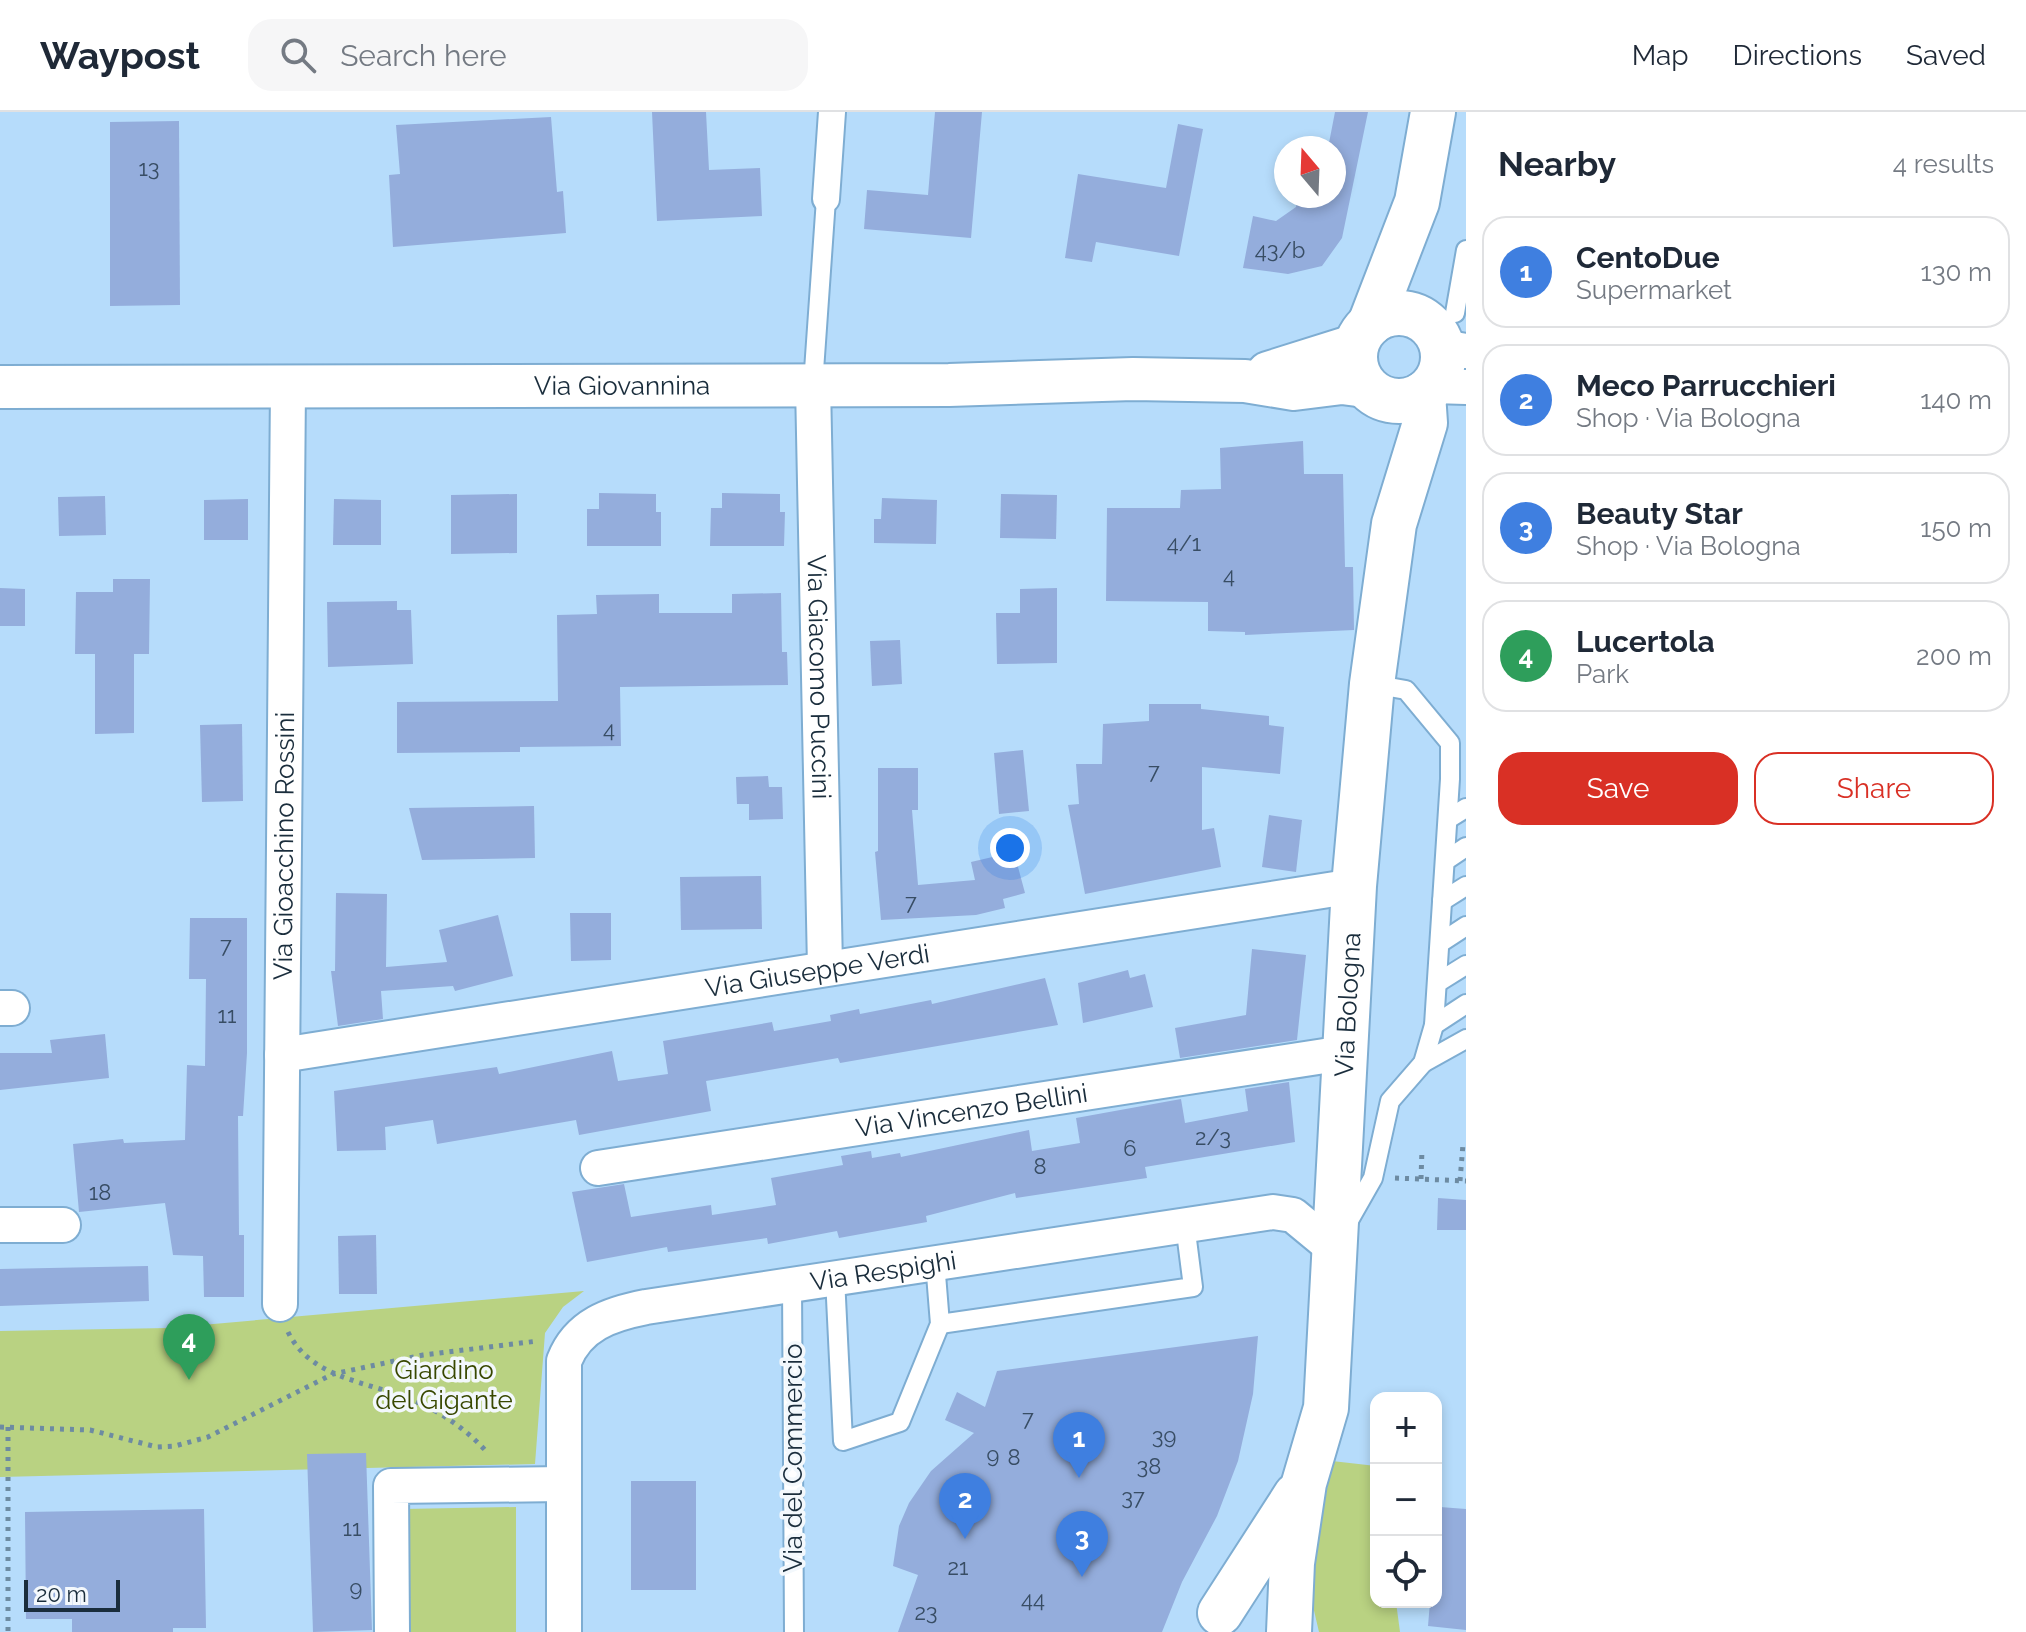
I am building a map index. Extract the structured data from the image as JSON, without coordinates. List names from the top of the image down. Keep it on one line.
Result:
{"streets":{"main road":["Via Bologna"],"street":["Via Giovannina","Via Giacomo Puccini","Via Gioacchino Rossini","Via Giuseppe Verdi","Via Vincenzo Bellini","Via Respighi"],"lane":["Via del Commercio"]},"crossings":[["Via Giovannina","Via Giacomo Puccini"],["Via Giovannina","Via Gioacchino Rossini"],["Via Giovannina","Via Bologna"],["Via Giacomo Puccini","Via Giuseppe Verdi"],["Via Gioacchino Rossini","Via Giuseppe Verdi"],["Via Giuseppe Verdi","Via Bologna"],["Via Bologna","Via Vincenzo Bellini"],["Via Bologna","Via Respighi"],["Via Respighi","Via del Commercio"]],"parks":["Giardino del Gigante"],"house_numbers":["13","43/b","4/1","4","4","7","7","7","11","2/3","6","8","18","7","39","9","8","38","37","11","21","9","44","23"],"scale_bar":"20 m","north":"top","page":{"header":"Waypost","search":"Search here","nav":["Map","Directions","Saved"],"heading":["Nearby","4 results"],"list":[{"mark":"1","name":"CentoDue","note":"Supermarket","value":"130 m"},{"mark":"2","name":"Meco Parrucchieri","note":"Shop · Via Bologna","value":"140 m"},{"mark":"3","name":"Beauty Star","note":"Shop · Via Bologna","value":"150 m"},{"mark":"4","name":"Lucertola","note":"Park","value":"200 m"}],"buttons":["Save","Share"],"pins":["4","1","2","3"],"map_buttons":["+","−"],"scale":"20 m"}}
